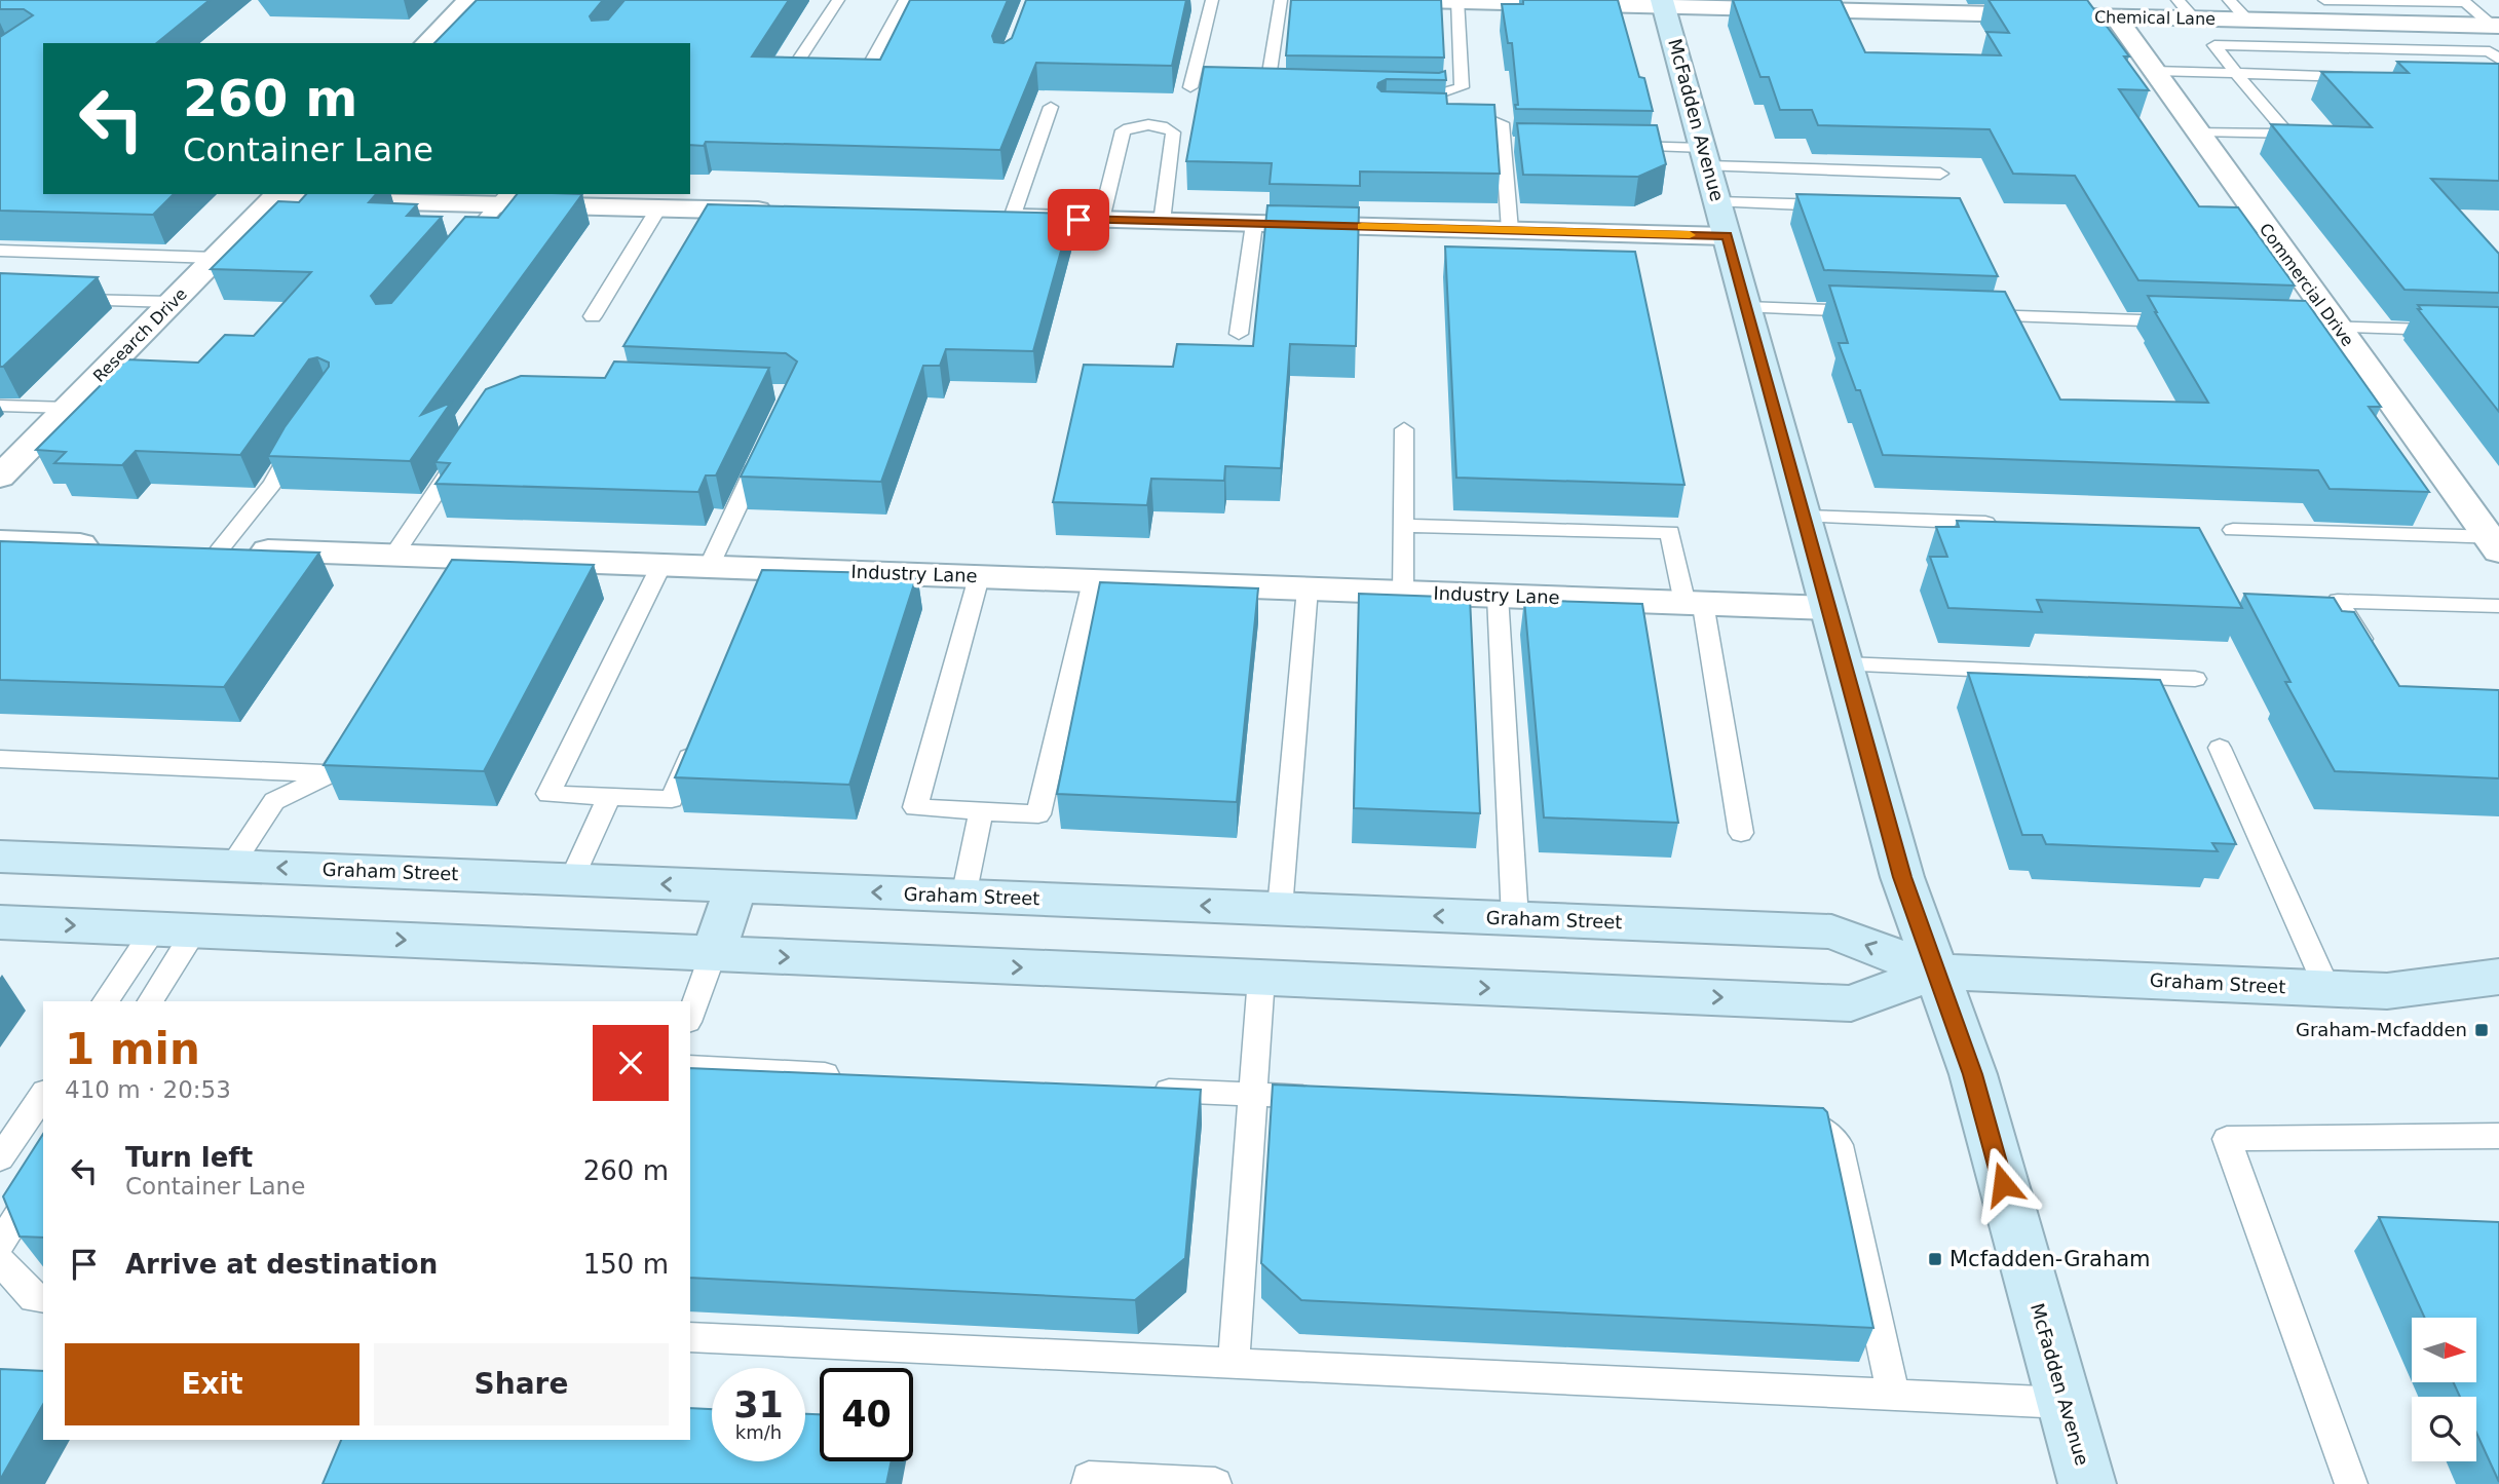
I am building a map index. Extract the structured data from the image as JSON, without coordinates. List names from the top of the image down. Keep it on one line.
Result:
{"streets":{"street":["Chemical Lane","McFadden Avenue","Commercial Drive","Research Drive","Industry Lane","Graham Street"]},"crossings":[["Chemical Lane","McFadden Avenue"],["Chemical Lane","Commercial Drive"],["McFadden Avenue","Industry Lane"],["McFadden Avenue","Graham Street"]],"places":{"transit":["Graham-Mcfadden","Mcfadden-Graham"]},"north":"right","page":{"turn":["260 m","Container Lane"],"heading":["1 min","410 m · 20:53"],"list":[{"name":"Turn left","note":"Container Lane","value":"260 m"},{"name":"Arrive at destination","value":"150 m"}],"buttons":["Exit","Share"],"speed":"31 km/h","limit":"40"}}
